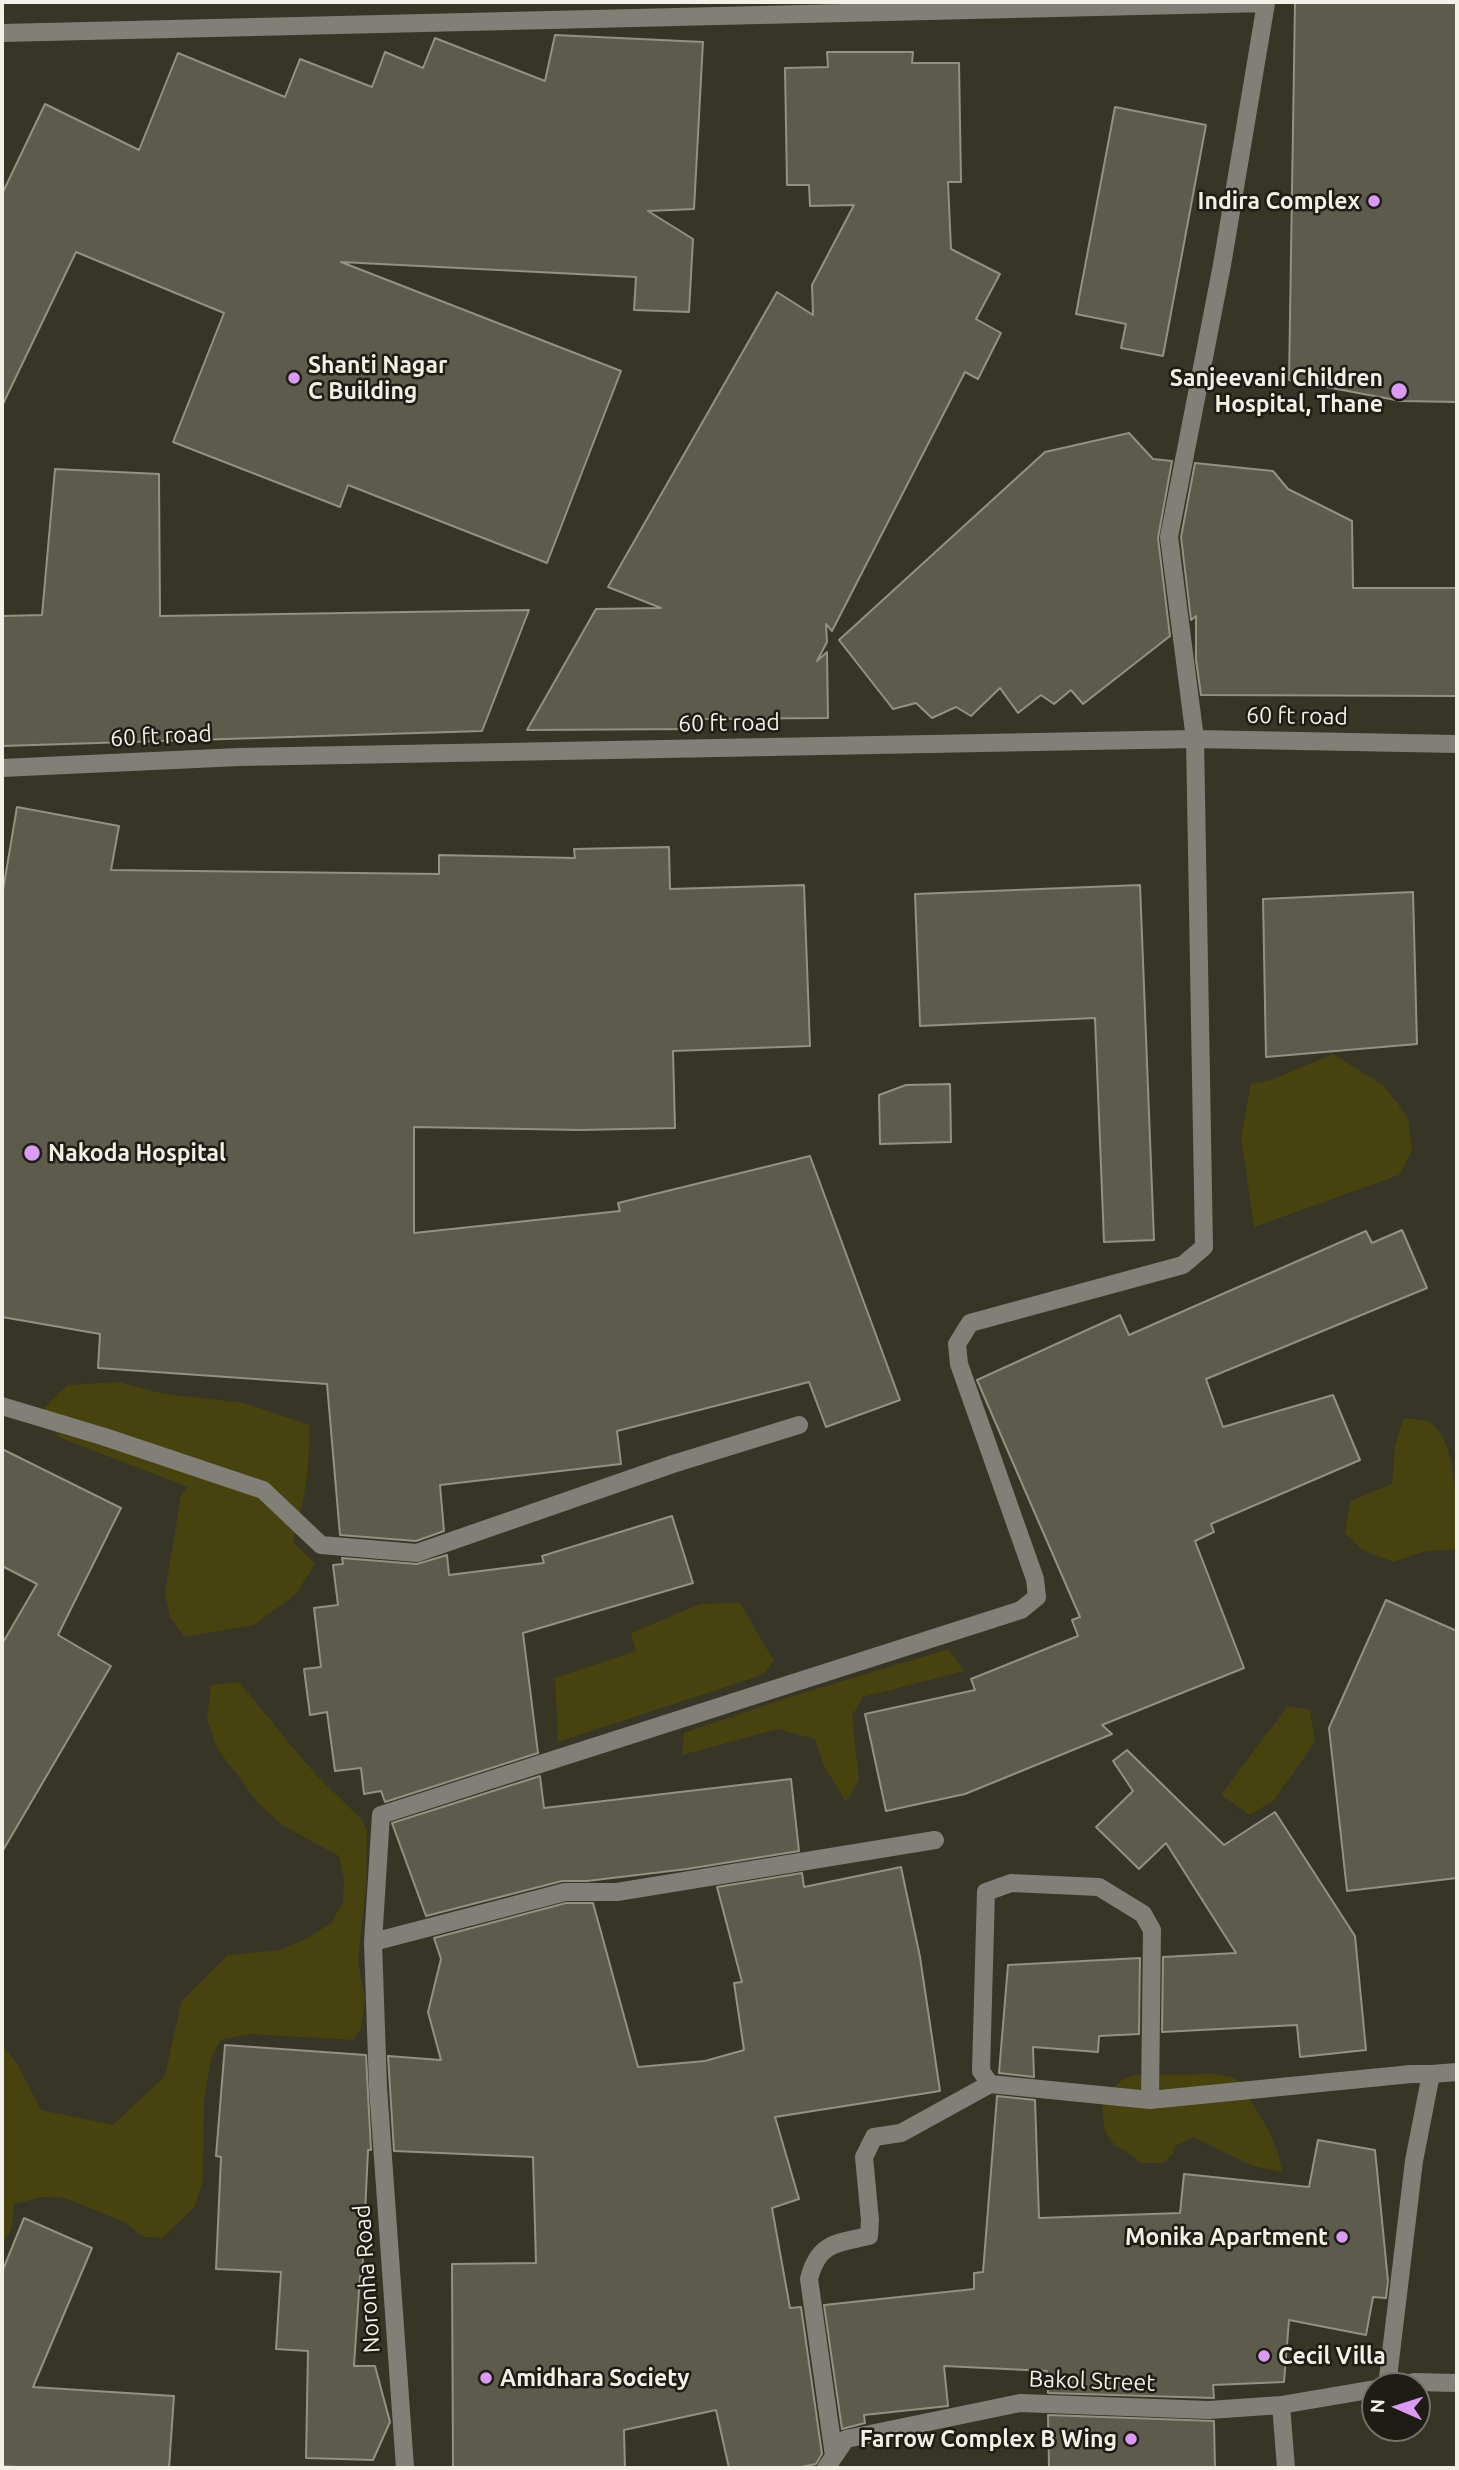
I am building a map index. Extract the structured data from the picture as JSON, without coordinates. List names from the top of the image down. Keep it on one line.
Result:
{"streets":{"street":["60 ft road","Noronha Road","Bakol Street"]},"crossings":[["60 ft road","Noronha Road"]],"places":["Indira Complex","Shanti Nagar C Building","Sanjeevani Children Hospital, Thane","Nakoda Hospital","Monika Apartment","Cecil Villa","Amidhara Society","Farrow Complex B Wing"],"north":"left"}
